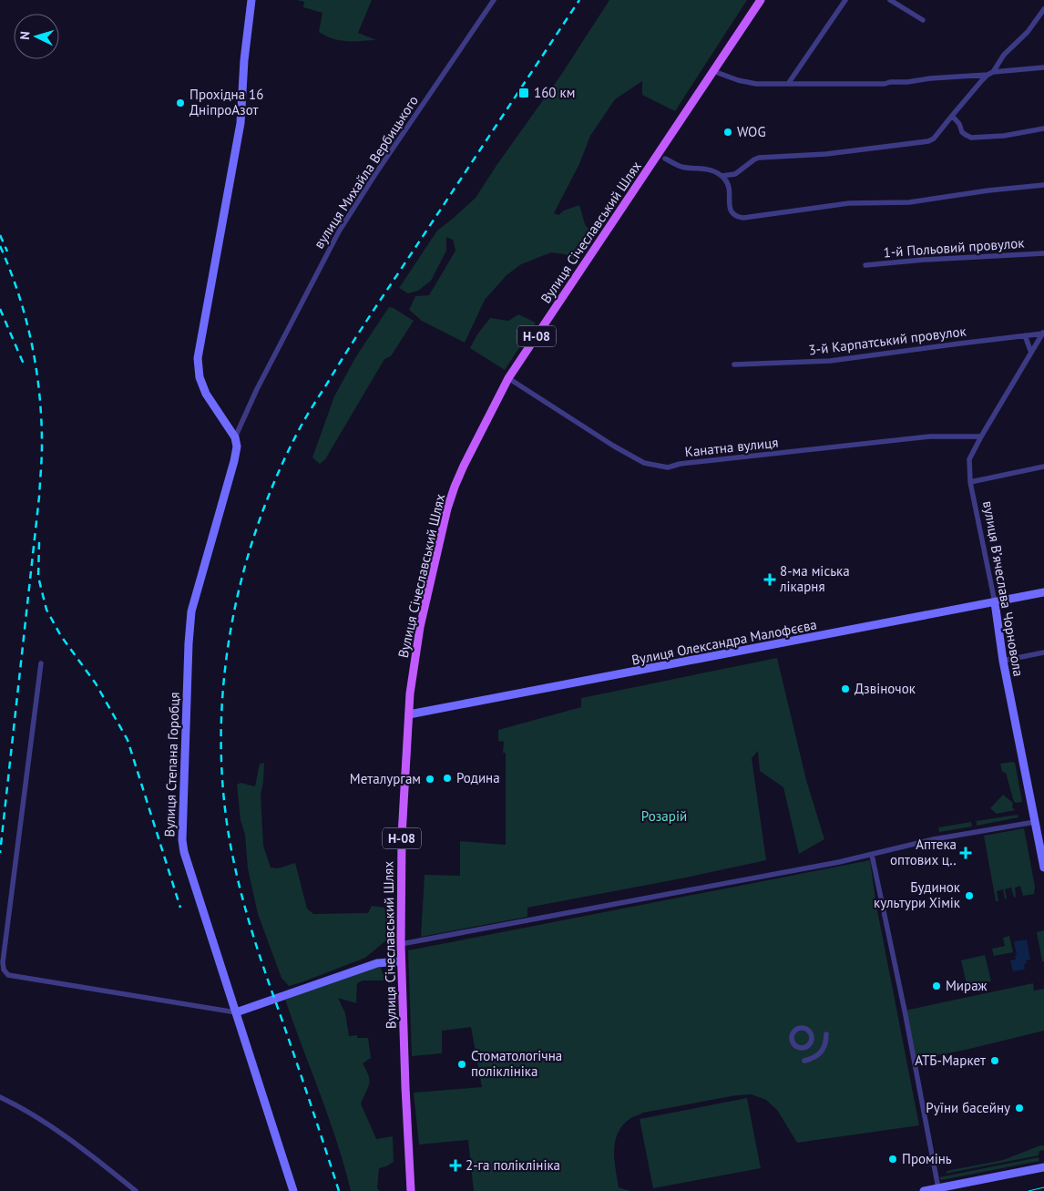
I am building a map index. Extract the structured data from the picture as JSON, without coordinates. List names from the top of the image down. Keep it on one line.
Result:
{"streets":{"main road":["Вулиця Січеславський Шлях","Н-08"],"street":["вулиця Михайла Вербицького","1-й Польовий провулок","3-й Карпатський провулок","Канатна вулиця","вулиця Вʼячеслава Чорновола","Вулиця Олександра Малофєєва","Вулиця Степана Горобця"]},"crossings":[["вулиця Михайла Вербицького","Вулиця Степана Горобця"],["Вулиця Січеславський Шлях","Канатна вулиця"],["Вулиця Січеславський Шлях","Вулиця Олександра Малофєєва"],["3-й Карпатський провулок","вулиця Вʼячеслава Чорновола"],["Канатна вулиця","вулиця Вʼячеслава Чорновола"],["вулиця Вʼячеслава Чорновола","Вулиця Олександра Малофєєва"]],"parks":["Розарій"],"places":{"transit":["160 км"],"other":["Прохідна 16 ДніпроАзот","WOG","Дзвіночок","Родина","Металургам","Будинок культури Хімік","Мираж","АТБ-Маркет","Стоматологічна поліклініка","Руїни басейну","Промінь"],"health":["8-ма міська лікарня","Аптека оптових ц‥","2-га поліклініка"]},"north":"left"}
